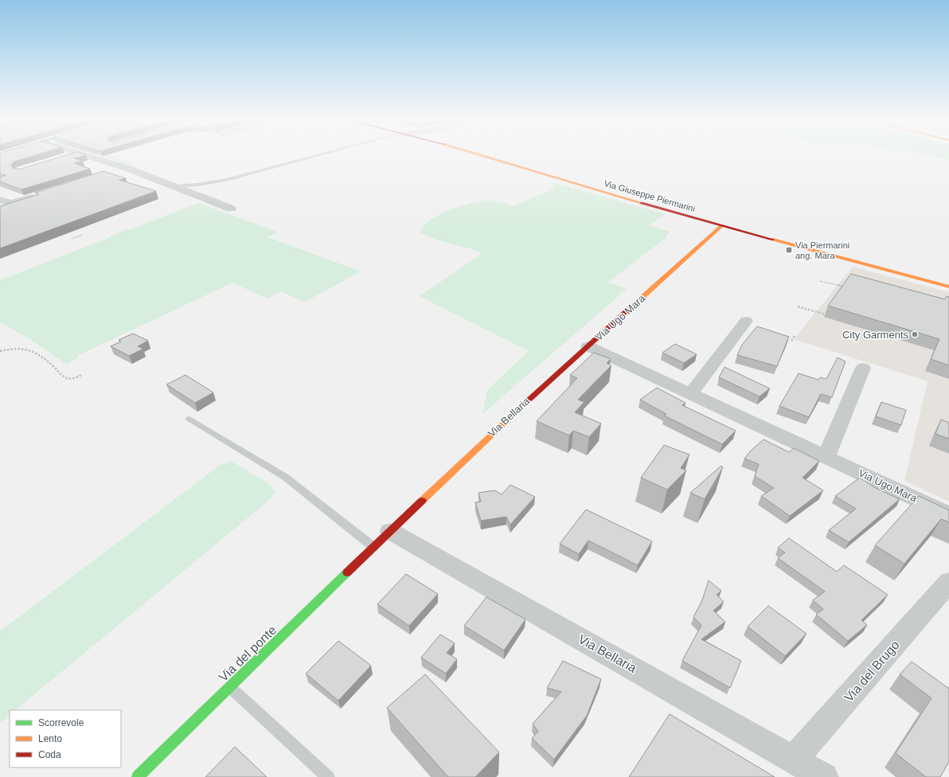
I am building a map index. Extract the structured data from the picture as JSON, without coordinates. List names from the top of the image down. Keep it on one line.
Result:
{"streets":{"street":["Via Giuseppe Piermarini","Via Ugo Mara","Via Bellaria","Via del ponte","Via del Brugo"]},"crossings":[["Via Giuseppe Piermarini","Via Ugo Mara"],["Via Ugo Mara","Via Bellaria"],["Via Bellaria","Via del ponte"],["Via Bellaria","Via del Brugo"]],"places":{"transit":["Via Piermarini ang. Mara"],"other":["City Garments"]},"legend":["Scorrevole","Lento","Coda"]}
